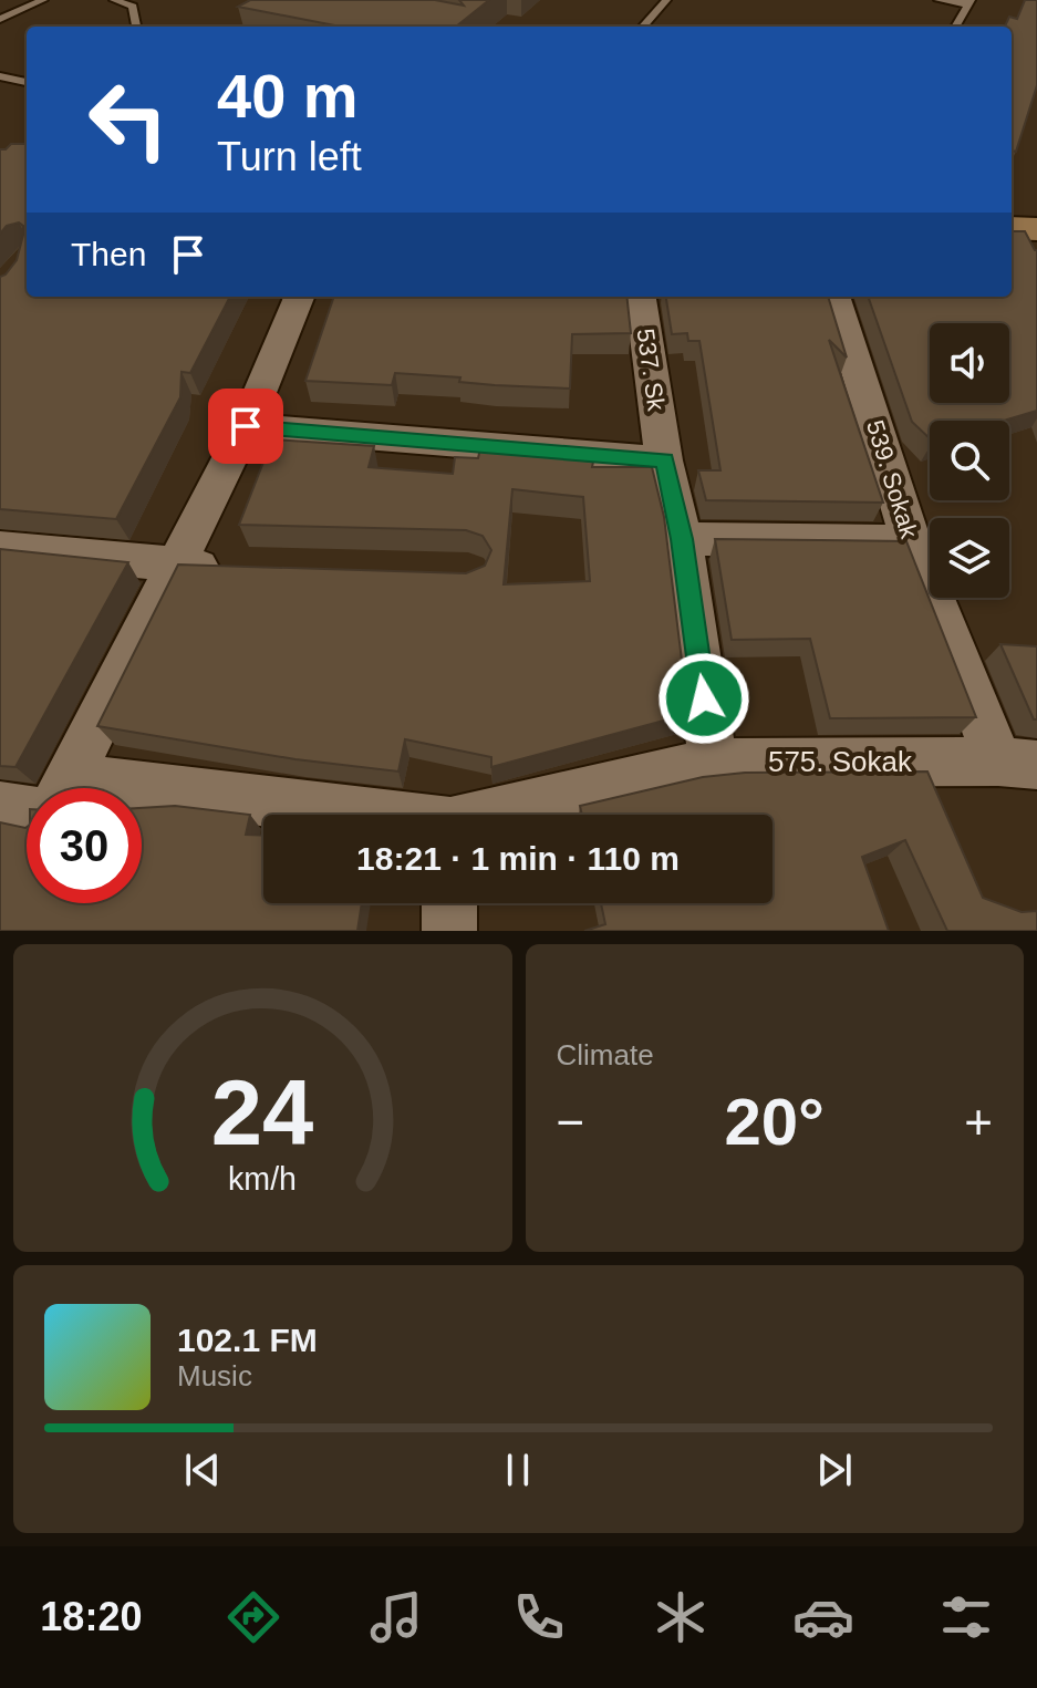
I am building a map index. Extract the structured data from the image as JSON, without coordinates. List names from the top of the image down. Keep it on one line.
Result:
{"streets":{"street":["537. Sk","539. Sokak","575. Sokak"]},"crossings":[["537. Sk","575. Sokak"],["539. Sokak","575. Sokak"]],"page":{"turn":["40 m","Turn left"],"then":"Then","limit":"30","trip":"18:21 · 1 min · 110 m","tile":"Climate","heat":["−","20°","+"],"song":["102.1 FM","Music"],"tabs":"18:20","gauge":["24","km/h"]}}
